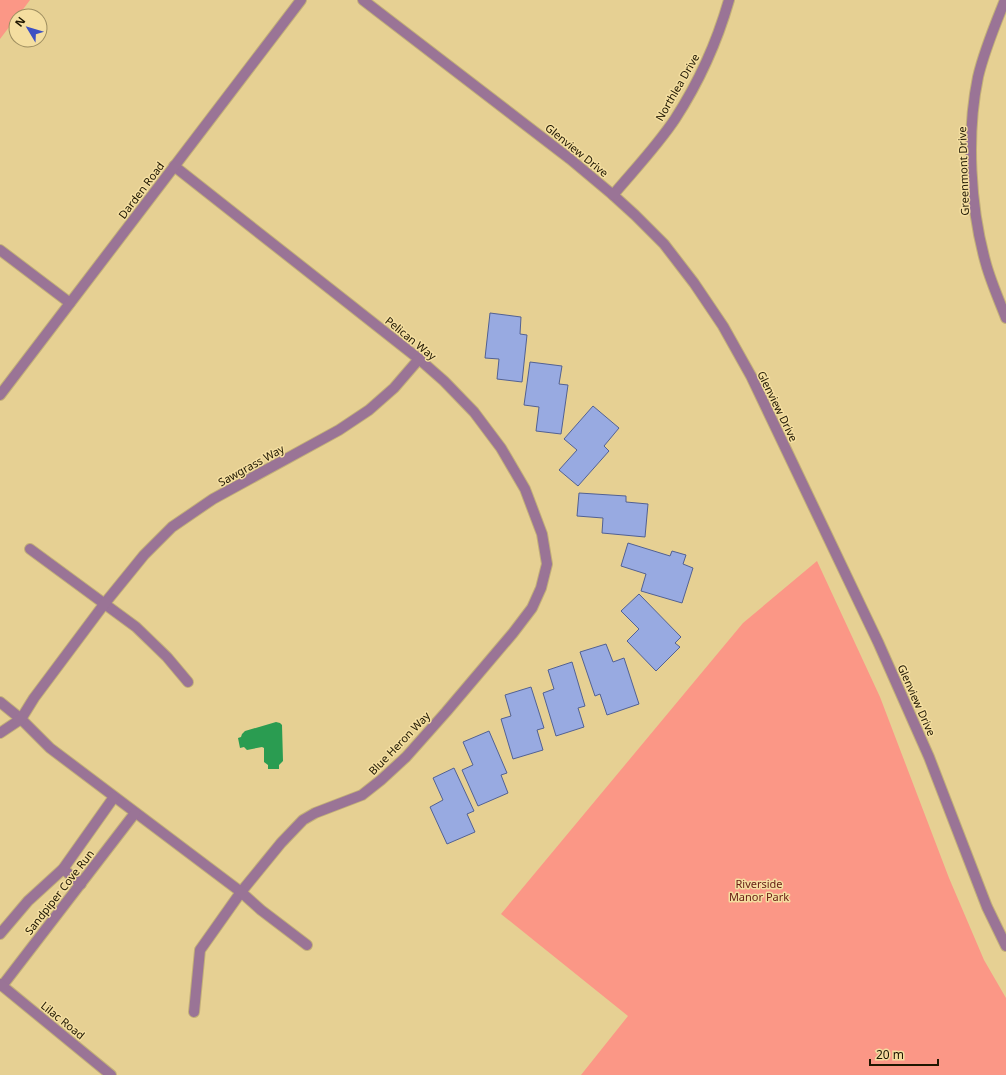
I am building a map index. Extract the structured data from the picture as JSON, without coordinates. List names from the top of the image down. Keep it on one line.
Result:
{"streets":{"street":["Northlea Drive","Glenview Drive","Greenmont Drive","Darden Road","Pelican Way","Sawgrass Way","Blue Heron Way","Sandpiper Cove Run","Lilac Road"]},"crossings":[["Northlea Drive","Glenview Drive"],["Darden Road","Pelican Way"],["Pelican Way","Sawgrass Way"],["Pelican Way","Blue Heron Way"],["Sandpiper Cove Run","Lilac Road"]],"parks":["Riverside Manor Park"],"scale_bar":"20 m","north":"top left"}
